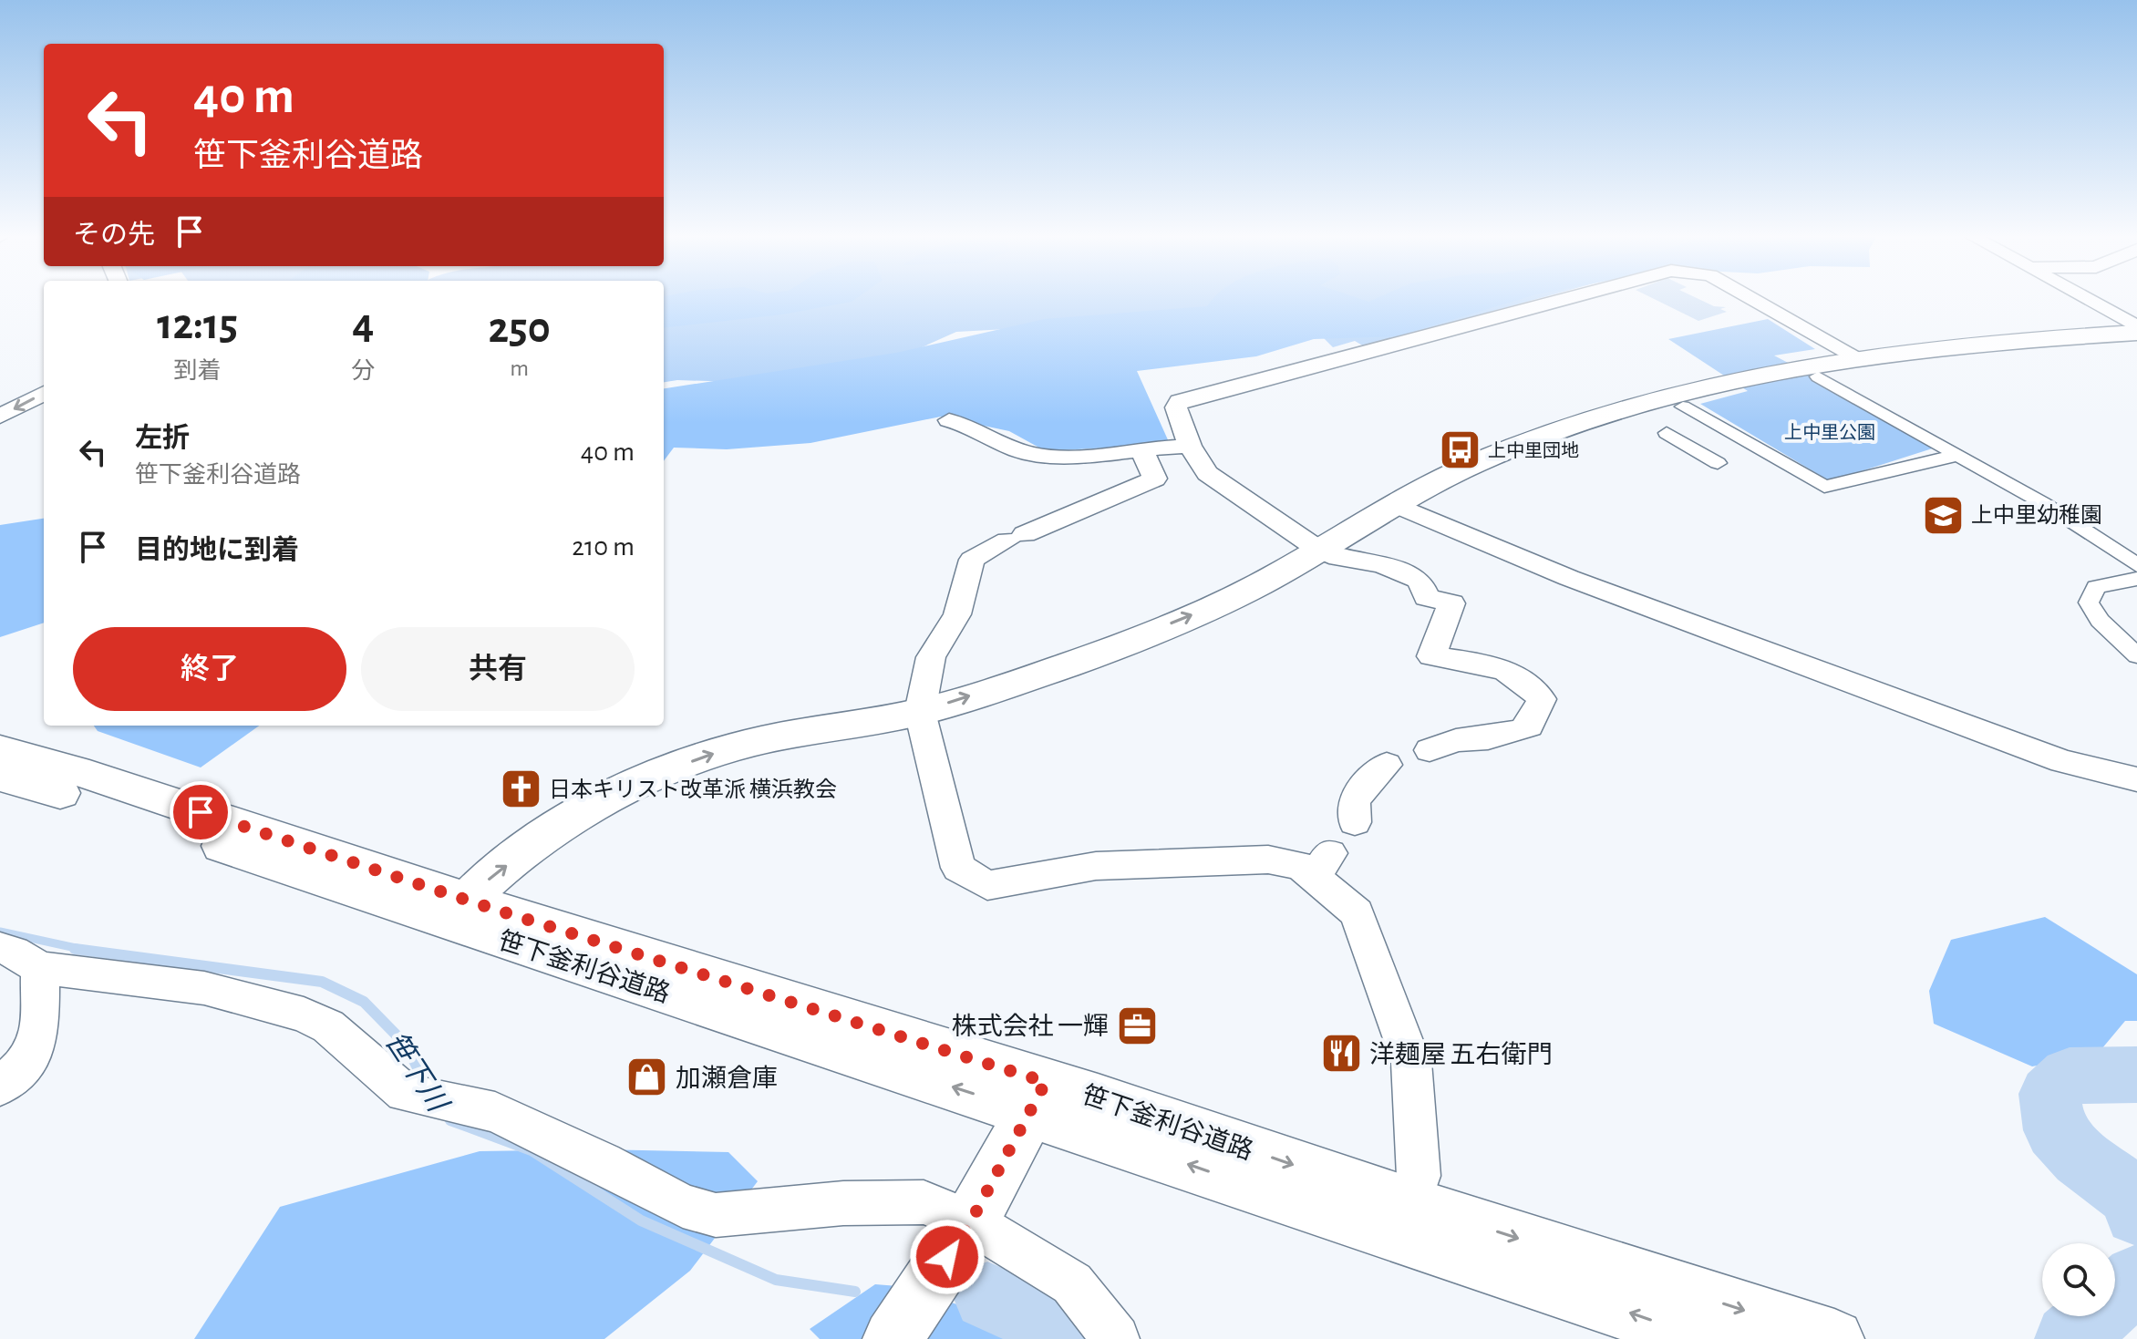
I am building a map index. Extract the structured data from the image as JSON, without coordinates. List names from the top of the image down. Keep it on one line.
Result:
{"streets":{"street":["笹下釜利谷道路"]},"water":["笹下川"],"parks":["上中里公園"],"places":{"bus stop":["上中里団地"],"school or university":["上中里幼稚園"],"church":["日本キリスト改革派 横浜教会"],"office":["株式会社 一輝"],"restaurant":["洋麺屋 五右衛門"],"shop":["加瀬倉庫"]},"page":{"turn":["40 m","笹下釜利谷道路"],"then":"その先","eta":["12:15","到着","4","分","250","m"],"list":[{"name":"左折","note":"笹下釜利谷道路","value":"40 m"},{"name":"目的地に到着","value":"210 m"}],"buttons":["終了","共有"]}}
